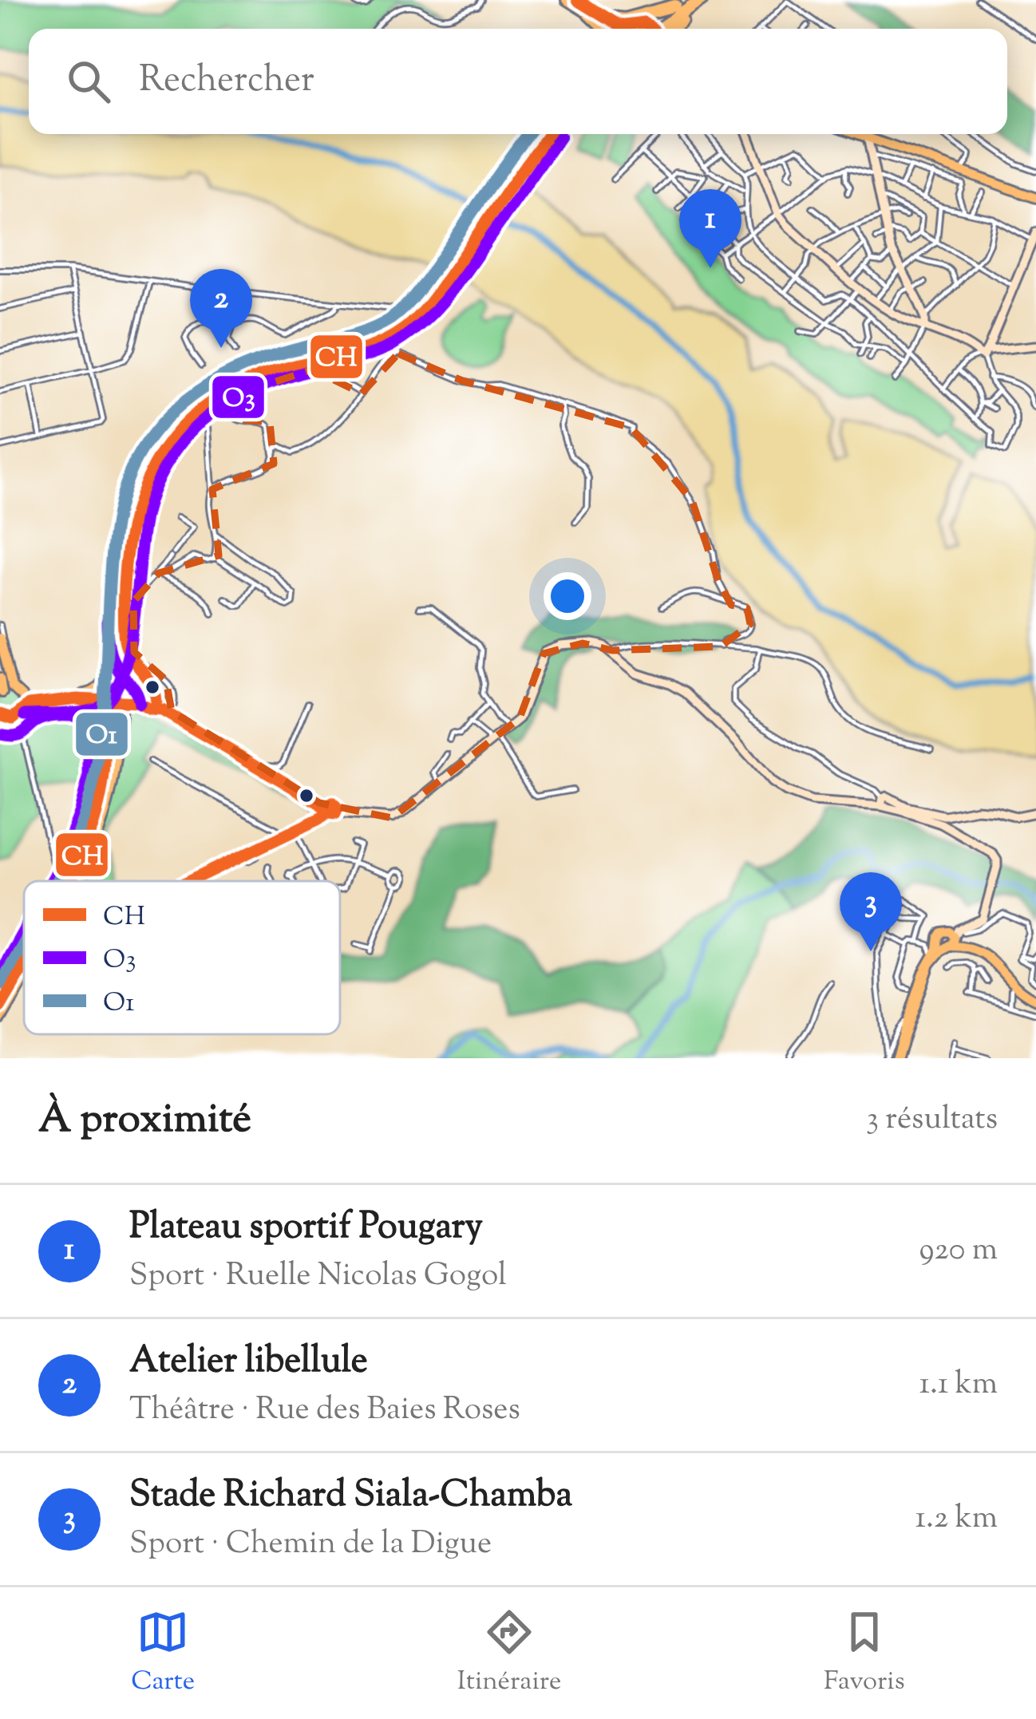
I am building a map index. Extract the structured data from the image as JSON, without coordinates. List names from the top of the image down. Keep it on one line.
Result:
{"lines":["transit line CH","transit line O1","transit line O3"],"legend":["CH","O3","O1"],"page":{"search":"Rechercher","pins":["1","2","3"],"heading":["À proximité","3 résultats"],"list":[{"mark":"1","name":"Plateau sportif Pougary","note":"Sport · Ruelle Nicolas Gogol","value":"920 m"},{"mark":"2","name":"Atelier libellule","note":"Théâtre · Rue des Baies Roses","value":"1.1 km"},{"mark":"3","name":"Stade Richard Siala-Chamba","note":"Sport · Chemin de la Digue","value":"1.2 km"}],"nav":["Carte","Itinéraire","Favoris"]}}
